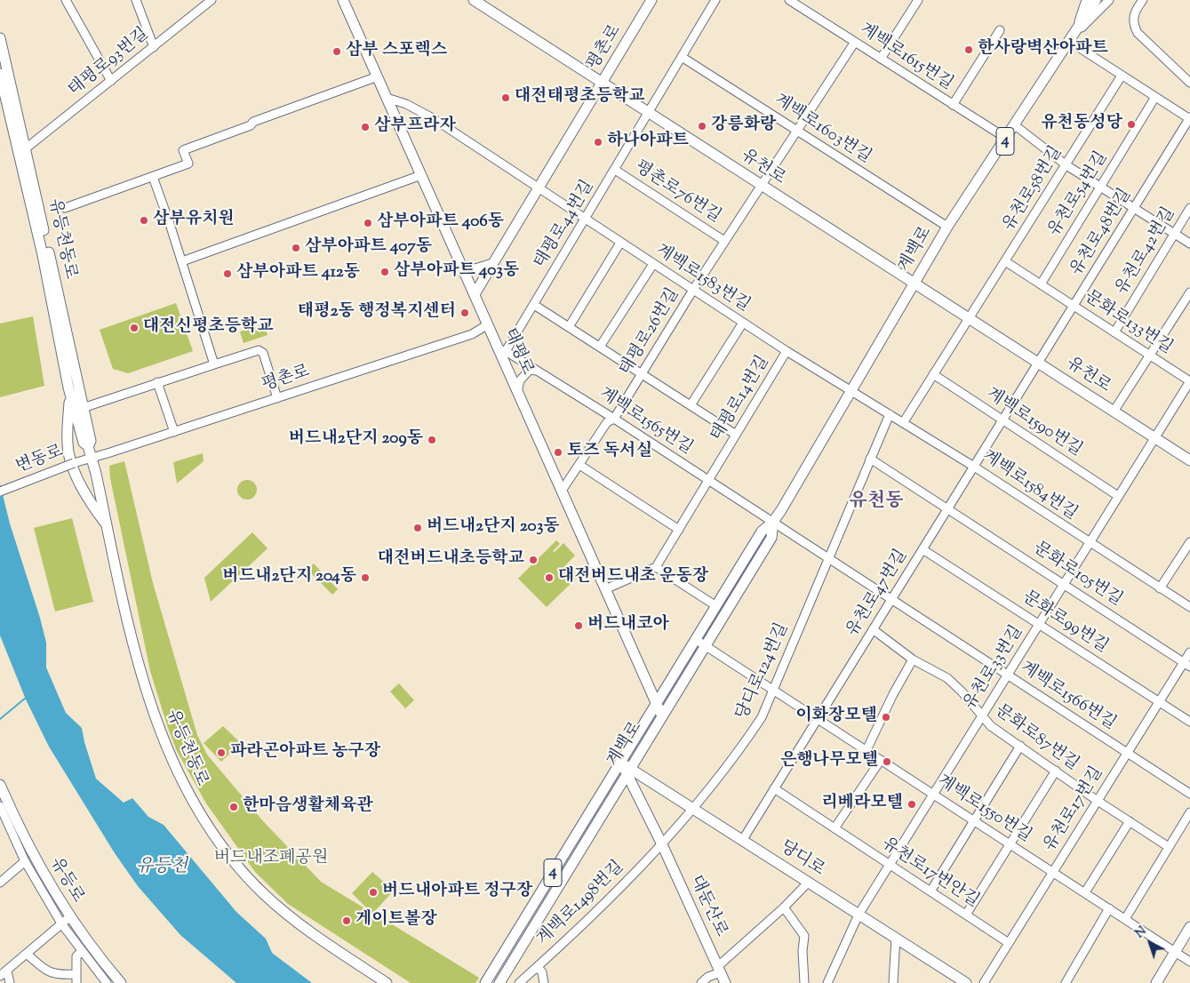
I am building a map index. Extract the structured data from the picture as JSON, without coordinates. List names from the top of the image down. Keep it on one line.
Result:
{"streets":{"main road":["평촌로","4","유천로","유등천동로","계백로","태평로","당디로","유등로","대둔산로"],"street":["계백로1615번길","태평로93번길","계백로1603번길","유천로58번길","평촌로76번길","유천로54번길","태평로44번길","유천로48번길","유천로42번길","계백로1583번길","문화로133번길","태평로26번길","태평로14번길","계백로1565번길","계백로1590번길","변동로","계백로1584번길","문화로105번길","유천로47번길","문화로99번길","유천로33번길","당디로124번길","계백로1566번길","문화로87번길","계백로1550번길","유천로17번길","유천로17번안길","계백로1498번길"]},"crossings":[["평촌로","유천로"],["평촌로","유등천동로"],["평촌로","계백로1583번길"],["평촌로","태평로"],["평촌로","변동로"],["계백로1615번길","계백로"],["계백로1615번길","태평로26번길"],["태평로93번길","유등천동로"],["계백로1603번길","태평로44번길"],["계백로1603번길","계백로"],["계백로1603번길","태평로26번길"],["유천로","유천로58번길"],["유천로","태평로44번길"],["유천로","유천로48번길"],["유천로","계백로"],["유천로","태평로26번길"],["유천로","유천로47번길"],["유천로","유천로33번길"],["유천로58번길","문화로133번길"],["평촌로76번길","태평로44번길"],["평촌로76번길","태평로26번길"],["유천로54번길","문화로133번길"],["태평로44번길","계백로1583번길"],["태평로44번길","태평로"],["태평로44번길","계백로1565번길"],["유천로48번길","문화로133번길"],["유천로48번길","유천로47번길"],["유등천동로","변동로"],["계백로","계백로1583번길"],["계백로","태평로"],["계백로","계백로1565번길"],["계백로","계백로1584번길"],["계백로","계백로1566번길"],["계백로","계백로1550번길"],["계백로","당디로"],["계백로","대둔산로"],["유천로42번길","문화로133번길"],["계백로1583번길","태평로26번길"],["계백로1583번길","태평로"],["계백로1583번길","태평로14번길"],["계백로1583번길","계백로1584번길"],["문화로133번길","유천로33번길"],["태평로26번길","태평로"],["태평로26번길","계백로1565번길"],["태평로","계백로1565번길"],["태평로14번길","계백로1565번길"],["계백로1565번길","계백로1566번길"],["계백로1590번길","유천로47번길"],["계백로1590번길","유천로33번길"],["계백로1584번길","유천로47번길"],["계백로1584번길","유천로33번길"],["계백로1584번길","당디로124번길"],["문화로105번길","유천로47번길"],["문화로105번길","유천로33번길"],["문화로105번길","당디로124번길"],["문화로105번길","유천로17번길"],["유천로47번길","문화로99번길"],["유천로47번길","계백로1566번길"],["유천로47번길","문화로87번길"],["유천로47번길","계백로1550번길"],["유천로47번길","당디로"],["유천로47번길","유천로17번안길"],["문화로99번길","유천로33번길"],["문화로99번길","유천로17번길"],["유천로33번길","계백로1566번길"],["유천로33번길","문화로87번길"],["유천로33번길","계백로1550번길"],["유천로33번길","당디로"],["유천로33번길","유천로17번안길"],["당디로124번길","계백로1566번길"],["당디로124번길","계백로1550번길"],["당디로124번길","당디로"],["계백로1566번길","유천로17번길"],["문화로87번길","유천로17번길"],["계백로1550번길","유천로17번길"],["유천로17번길","유천로17번안길"],["당디로","대둔산로"],["계백로1498번길","대둔산로"]],"districts":["유천동"],"water":["유등천"],"parks":["버드내조폐공원"],"places":["한사랑벽산아파트","삼부 스포렉스","대전태평초등학교","유천동성당","강릉화랑","삼부프라자","하나아파트","삼부유치원","삼부아파트 406동","삼부아파트 407동","삼부아파트 403동","삼부아파트 412동","태평2동 행정복지센터","대전신평초등학교","버드내2단지 209동","토즈 독서실","버드내2단지 203동","대전버드내초등학교","버드내2단지 204동","대전버드내초 운동장","버드내코아","이화장모텔","파라곤아파트 농구장","은행나무모텔","리베라모텔","한마음생활체육관","버드내아파트 정구장","게이트볼장"],"north":"top left"}
